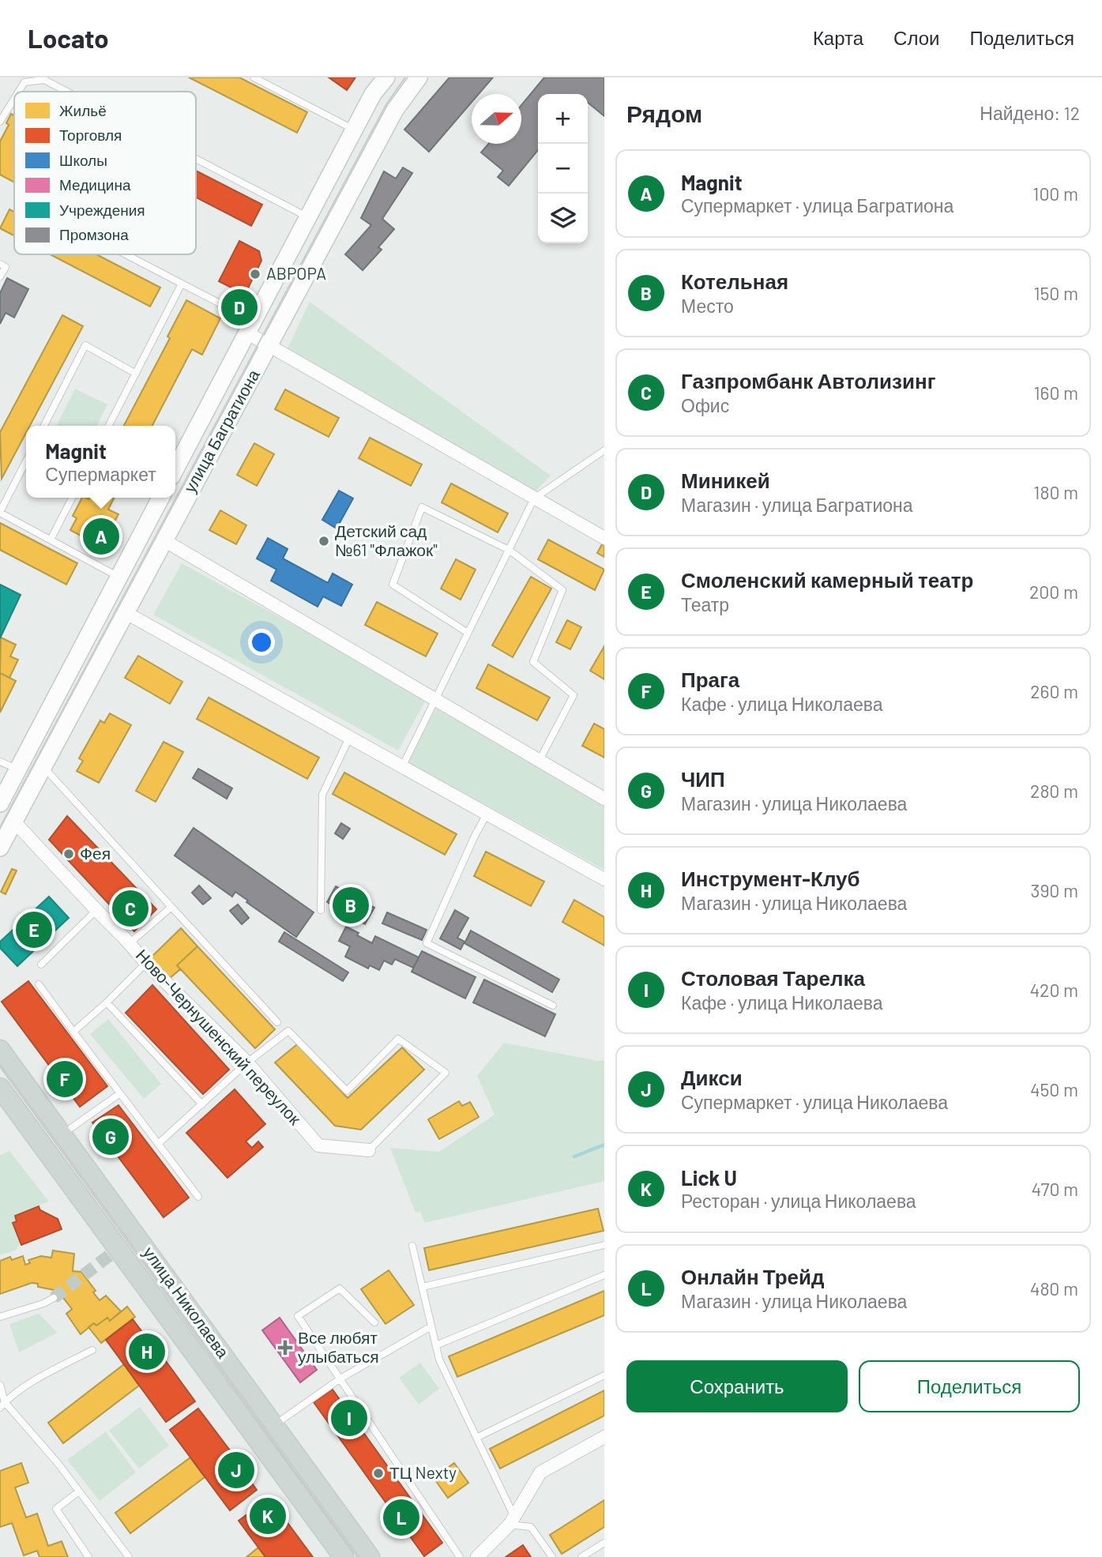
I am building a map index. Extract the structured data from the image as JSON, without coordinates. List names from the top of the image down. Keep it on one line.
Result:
{"streets":{"main road":["улица Багратиона","улица Николаева"],"street":["Ново-Чернушенский переулок"]},"crossings":[["улица Багратиона","Ново-Чернушенский переулок"]],"places":{"other":["ABPOPA","Детский сад №61 \"Флажок\"","Фея","ТЦ Nexty"],"health":["Все любят улыбаться"]},"legend":["Жильё","Торговля","Школы","Медицина","Учреждения","Промзона"],"north":"right","page":{"header":"Locato","nav":["Карта","Слои","Поделиться"],"heading":["Рядом","Найдено: 12"],"map_buttons":["+","−"],"list":[{"mark":"A","name":"Magnit","note":"Супермаркет · улица Багратиона","value":"100 m"},{"mark":"B","name":"Котельная","note":"Место","value":"150 m"},{"mark":"C","name":"Газпромбанк Автолизинг","note":"Офис","value":"160 m"},{"mark":"D","name":"Миникей","note":"Магазин · улица Багратиона","value":"180 m"},{"mark":"E","name":"Смоленский камерный театр","note":"Театр","value":"200 m"},{"mark":"F","name":"Прага","note":"Кафе · улица Николаева","value":"260 m"},{"mark":"G","name":"ЧИП","note":"Магазин · улица Николаева","value":"280 m"},{"mark":"H","name":"Инструмент-Клуб","note":"Магазин · улица Николаева","value":"390 m"},{"mark":"I","name":"Столовая Тарелка","note":"Кафе · улица Николаева","value":"420 m"},{"mark":"J","name":"Дикси","note":"Супермаркет · улица Николаева","value":"450 m"},{"mark":"K","name":"Lick U","note":"Ресторан · улица Николаева","value":"470 m"},{"mark":"L","name":"Онлайн Трейд","note":"Магазин · улица Николаева","value":"480 m"}],"pins":["D","A","B","C","E","F","G","H","I","J","K","L"],"popup":["Magnit","Супермаркет"],"buttons":["Сохранить","Поделиться"]}}
